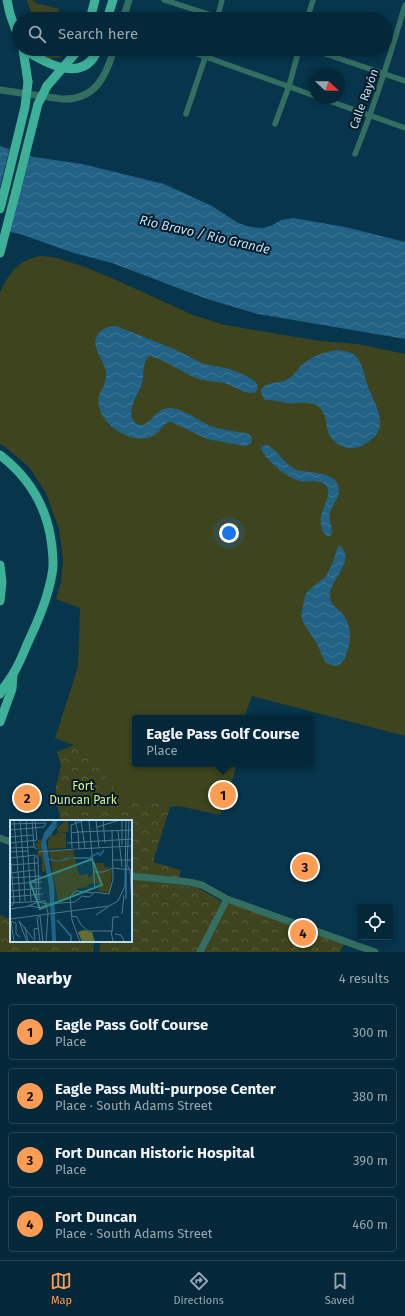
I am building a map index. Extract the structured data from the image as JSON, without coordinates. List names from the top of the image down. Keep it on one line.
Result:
{"streets":{"street":["Calle Rayón"]},"water":["Río Bravo / Rio Grande"],"parks":["Fort Duncan Park"],"north":"right","page":{"search":"Search here","popup":["Eagle Pass Golf Course","Place"],"pins":["1","2","3","4"],"heading":["Nearby","4 results"],"list":[{"mark":"1","name":"Eagle Pass Golf Course","note":"Place","value":"300 m"},{"mark":"2","name":"Eagle Pass Multi-purpose Center","note":"Place · South Adams Street","value":"380 m"},{"mark":"3","name":"Fort Duncan Historic Hospital","note":"Place","value":"390 m"},{"mark":"4","name":"Fort Duncan","note":"Place · South Adams Street","value":"460 m"}],"nav":["Map","Directions","Saved"]}}
